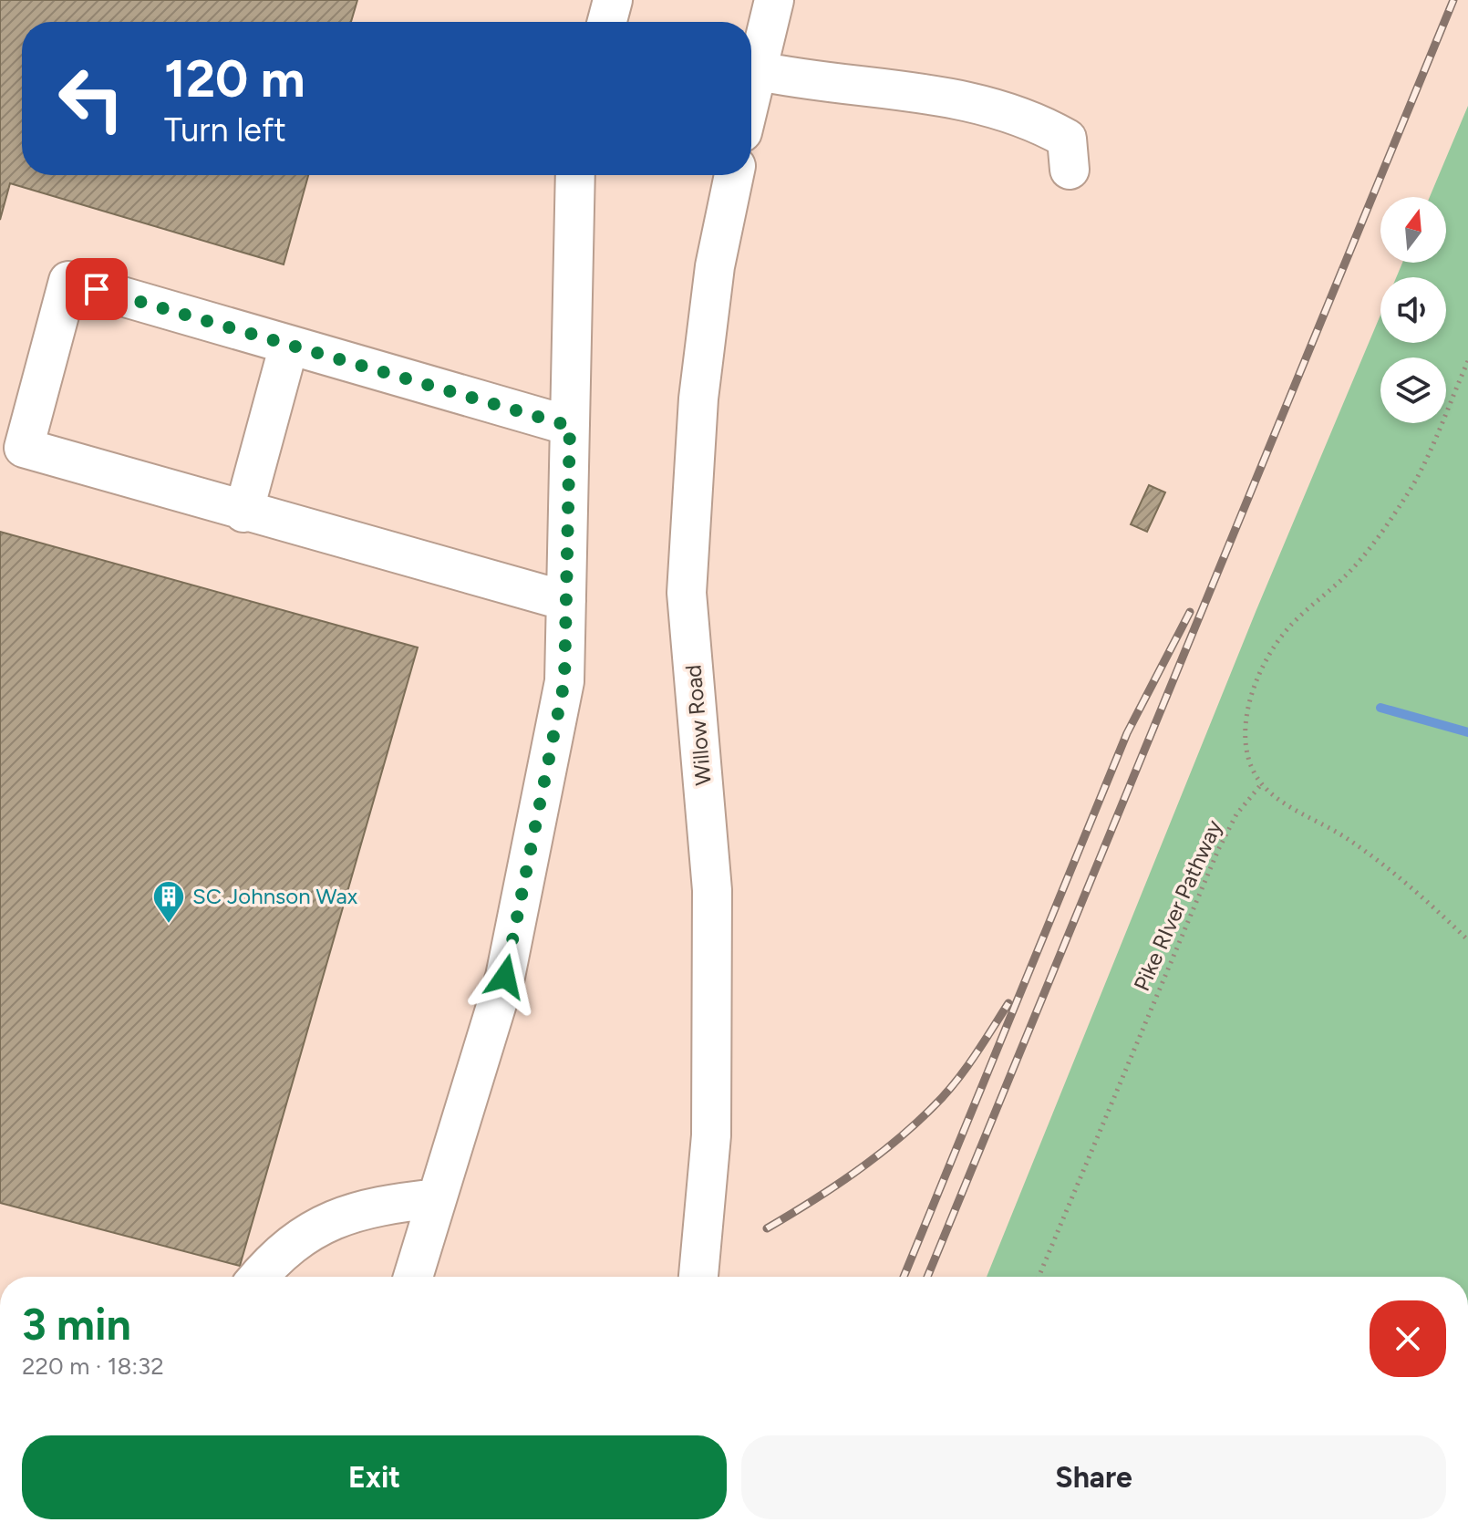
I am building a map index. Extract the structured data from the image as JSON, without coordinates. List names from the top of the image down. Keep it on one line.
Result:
{"streets":{"street":["Willow Road"],"path":["Pike RIver Pathway"]},"places":{"building":["SC Johnson Wax"]},"north":"top","page":{"turn":["120 m","Turn left"],"heading":["3 min","220 m · 18:32"],"buttons":["Exit","Share"]}}
